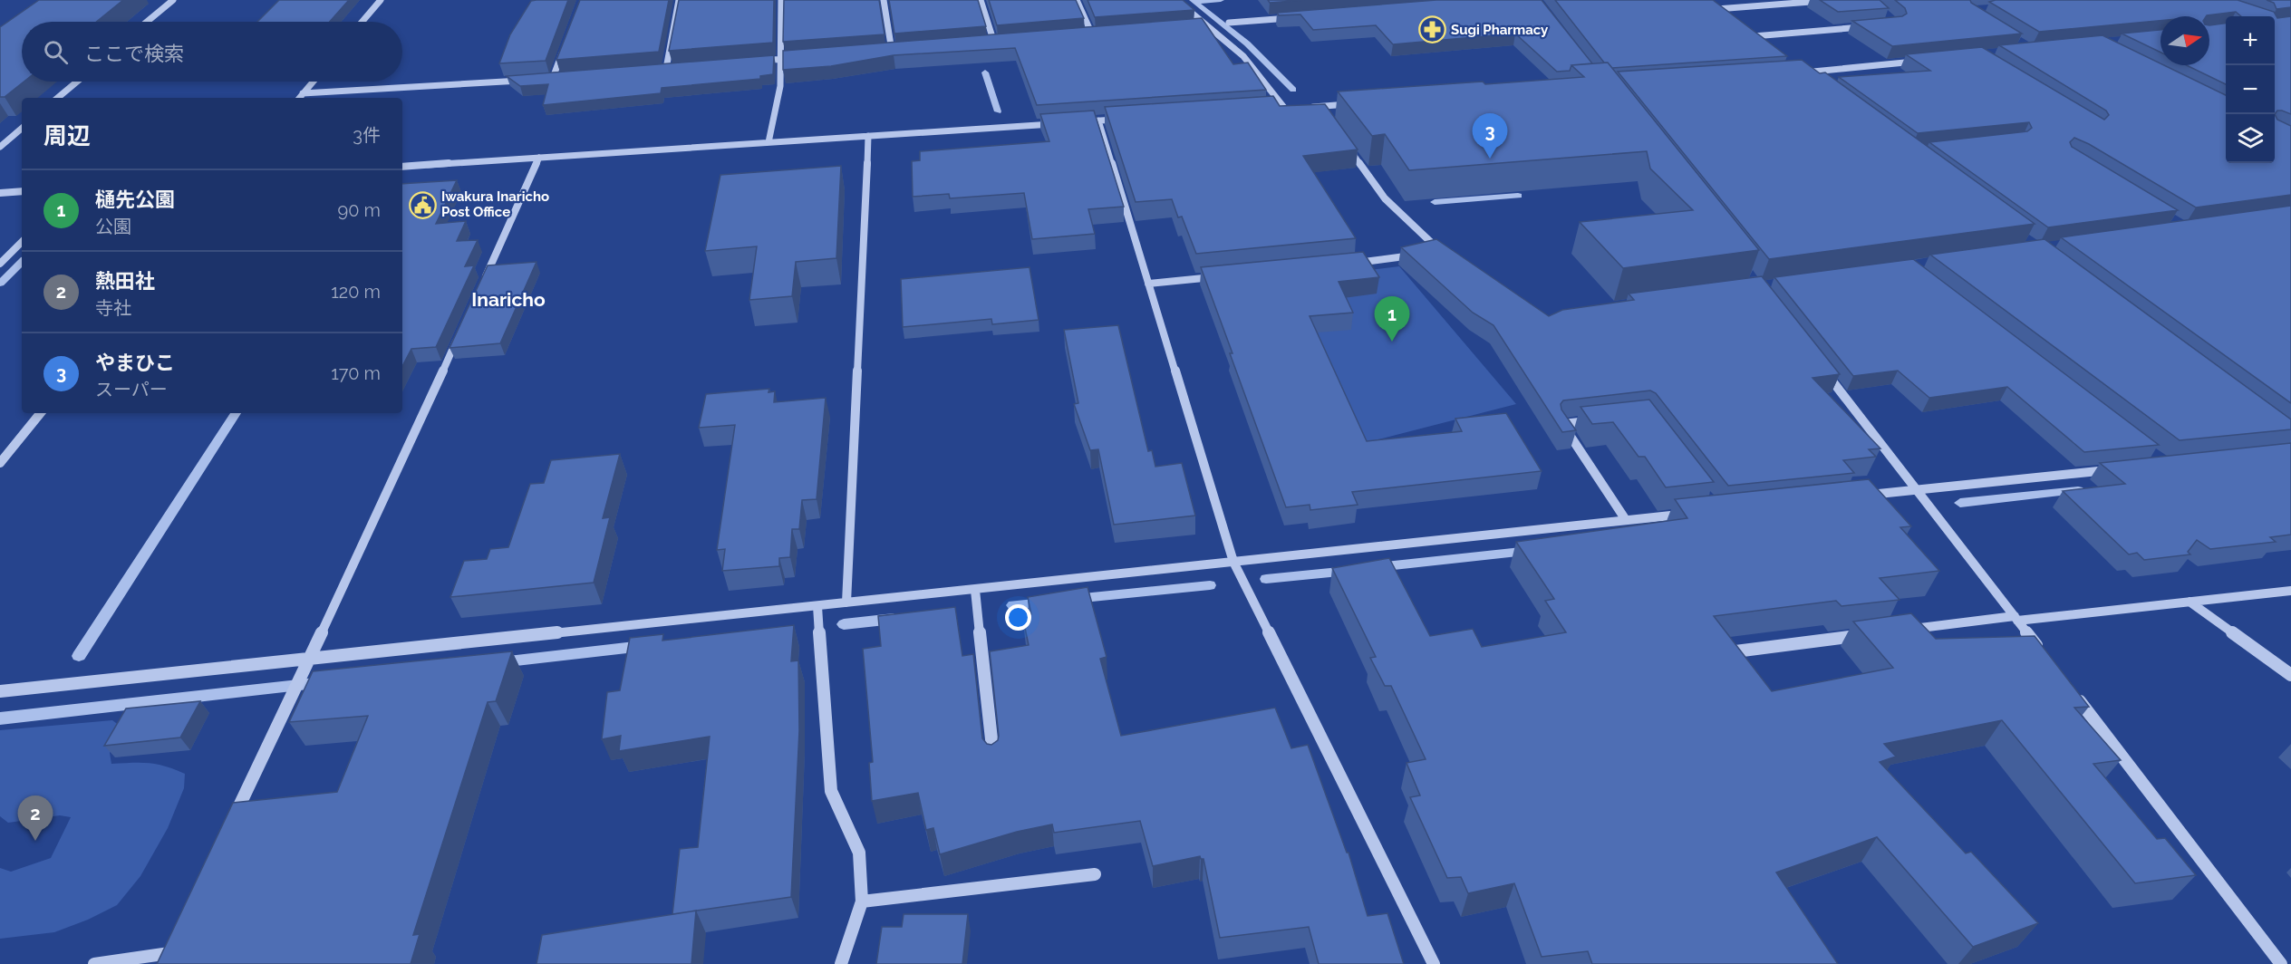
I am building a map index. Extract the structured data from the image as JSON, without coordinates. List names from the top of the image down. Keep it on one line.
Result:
{"districts":["Inaricho"],"places":{"pharmacy":["Sugi Pharmacy"],"public building":["Iwakura Inaricho Post Office"]},"north":"right","page":{"map_buttons":["+","−"],"search":"ここで検索","heading":["周辺","3件"],"pins":["3","1","2"],"list":[{"mark":"1","name":"樋先公園","note":"公園","value":"90 m"},{"mark":"2","name":"熱田社","note":"寺社","value":"120 m"},{"mark":"3","name":"やまひこ","note":"スーパー","value":"170 m"}]}}
